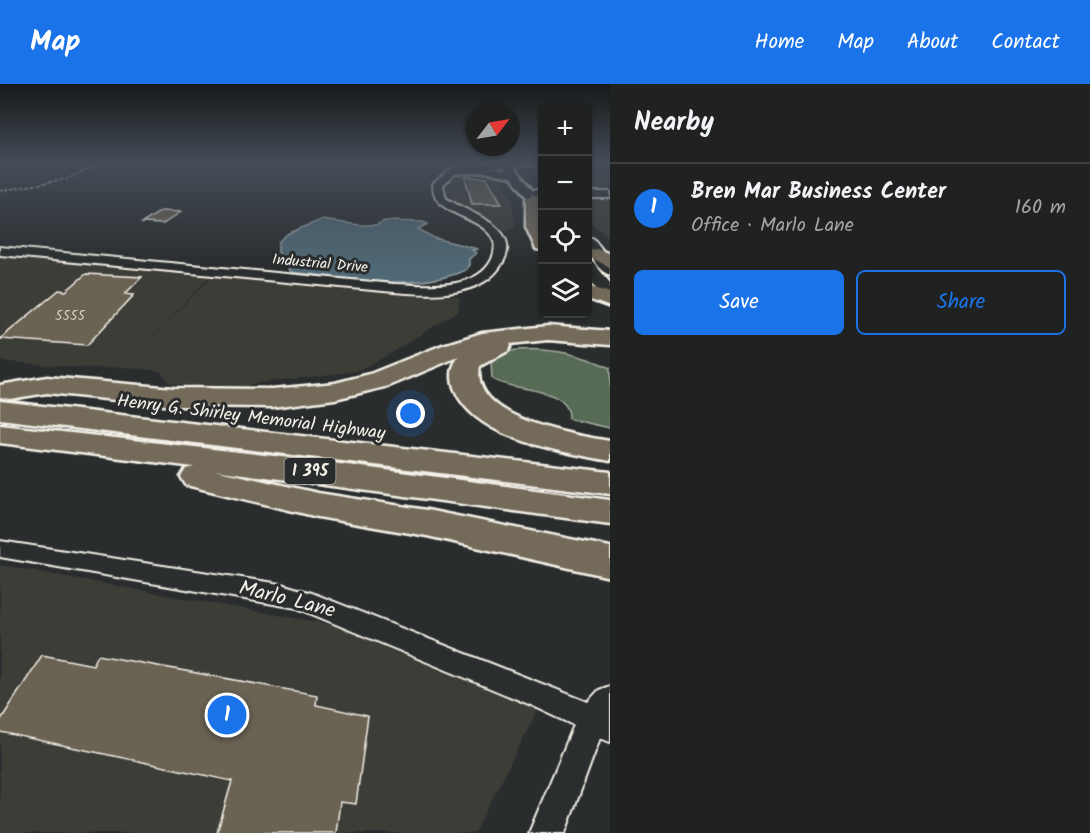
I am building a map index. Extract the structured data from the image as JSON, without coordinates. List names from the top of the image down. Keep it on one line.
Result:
{"streets":{"highway":["Henry G. Shirley Memorial Highway","I 395"],"street":["Industrial Drive","Marlo Lane"]},"house_numbers":["5555"],"north":"top right","page":{"header":"Map","nav":["Home","Map","About","Contact"],"heading":"Nearby","map_buttons":["+","−"],"list":[{"mark":"1","name":"Bren Mar Business Center","note":"Office · Marlo Lane","value":"160 m"}],"buttons":["Save","Share"],"pins":"1"}}
